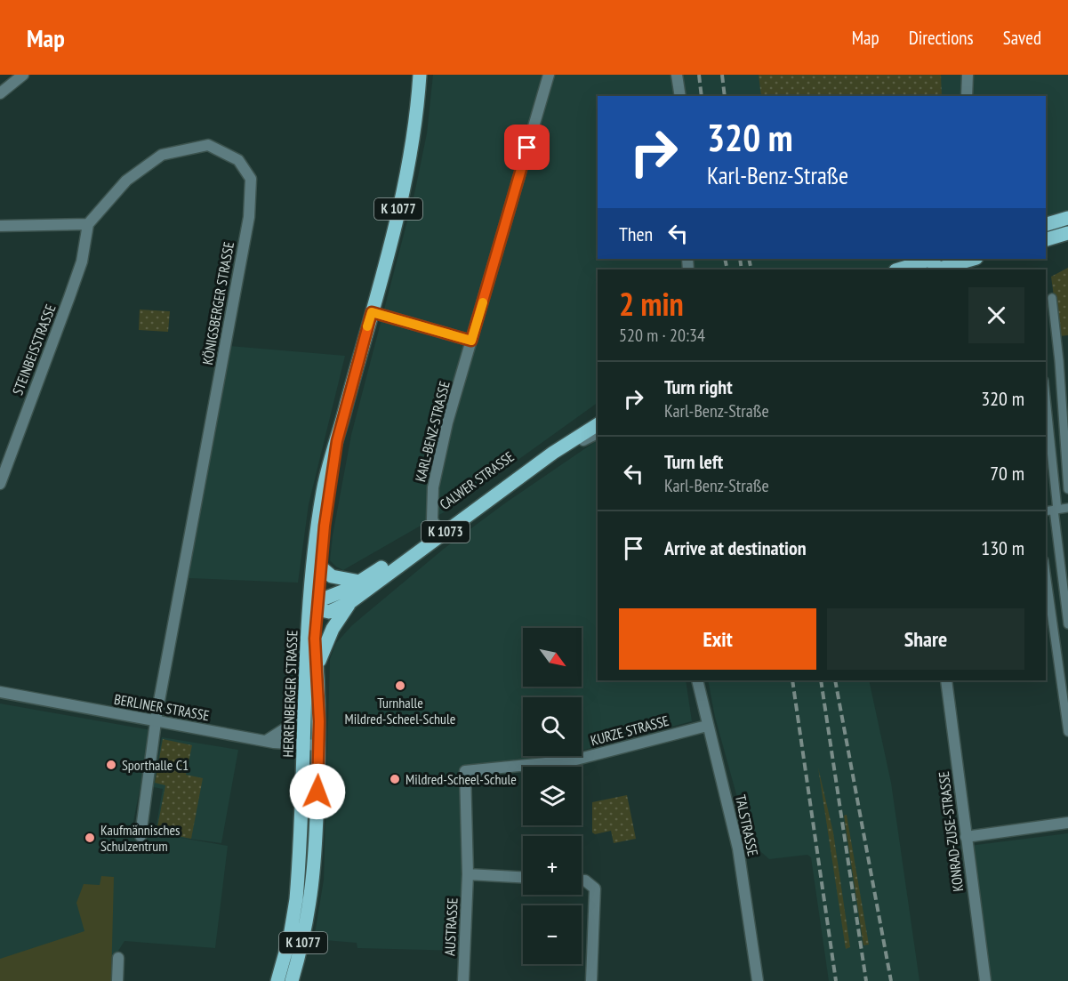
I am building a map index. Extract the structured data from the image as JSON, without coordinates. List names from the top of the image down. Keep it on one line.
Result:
{"streets":{"main road":["K 1077","CALWER STRASSE","K 1073","HERRENBERGER STRASSE"],"street":["KÖNIGSBERGER STRASSE","STEINBEISSTRASSE","KARL-BENZ-STRASSE","BERLINER STRASSE","KURZE STRASSE","TALSTRASSE","KONRAD-ZUSE-STRASSE","AUSTRASSE"]},"crossings":[["KÖNIGSBERGER STRASSE","STEINBEISSTRASSE"],["KÖNIGSBERGER STRASSE","BERLINER STRASSE"],["KARL-BENZ-STRASSE","CALWER STRASSE"],["CALWER STRASSE","K 1073"],["CALWER STRASSE","HERRENBERGER STRASSE"],["K 1073","HERRENBERGER STRASSE"],["HERRENBERGER STRASSE","BERLINER STRASSE"],["KURZE STRASSE","TALSTRASSE"],["KURZE STRASSE","AUSTRASSE"]],"places":["Turnhalle Mildred-Scheel-Schule","Sporthalle C1","Mildred-Scheel-Schule","Kaufmännisches Schulzentrum"],"north":"bottom right","page":{"header":"Map","nav":["Map","Directions","Saved"],"turn":["320 m","Karl-Benz-Straße"],"then":"Then","heading":["2 min","520 m · 20:34"],"list":[{"name":"Turn right","note":"Karl-Benz-Straße","value":"320 m"},{"name":"Turn left","note":"Karl-Benz-Straße","value":"70 m"},{"name":"Arrive at destination","value":"130 m"}],"buttons":["Exit","Share"],"map_buttons":["+","−"]}}
